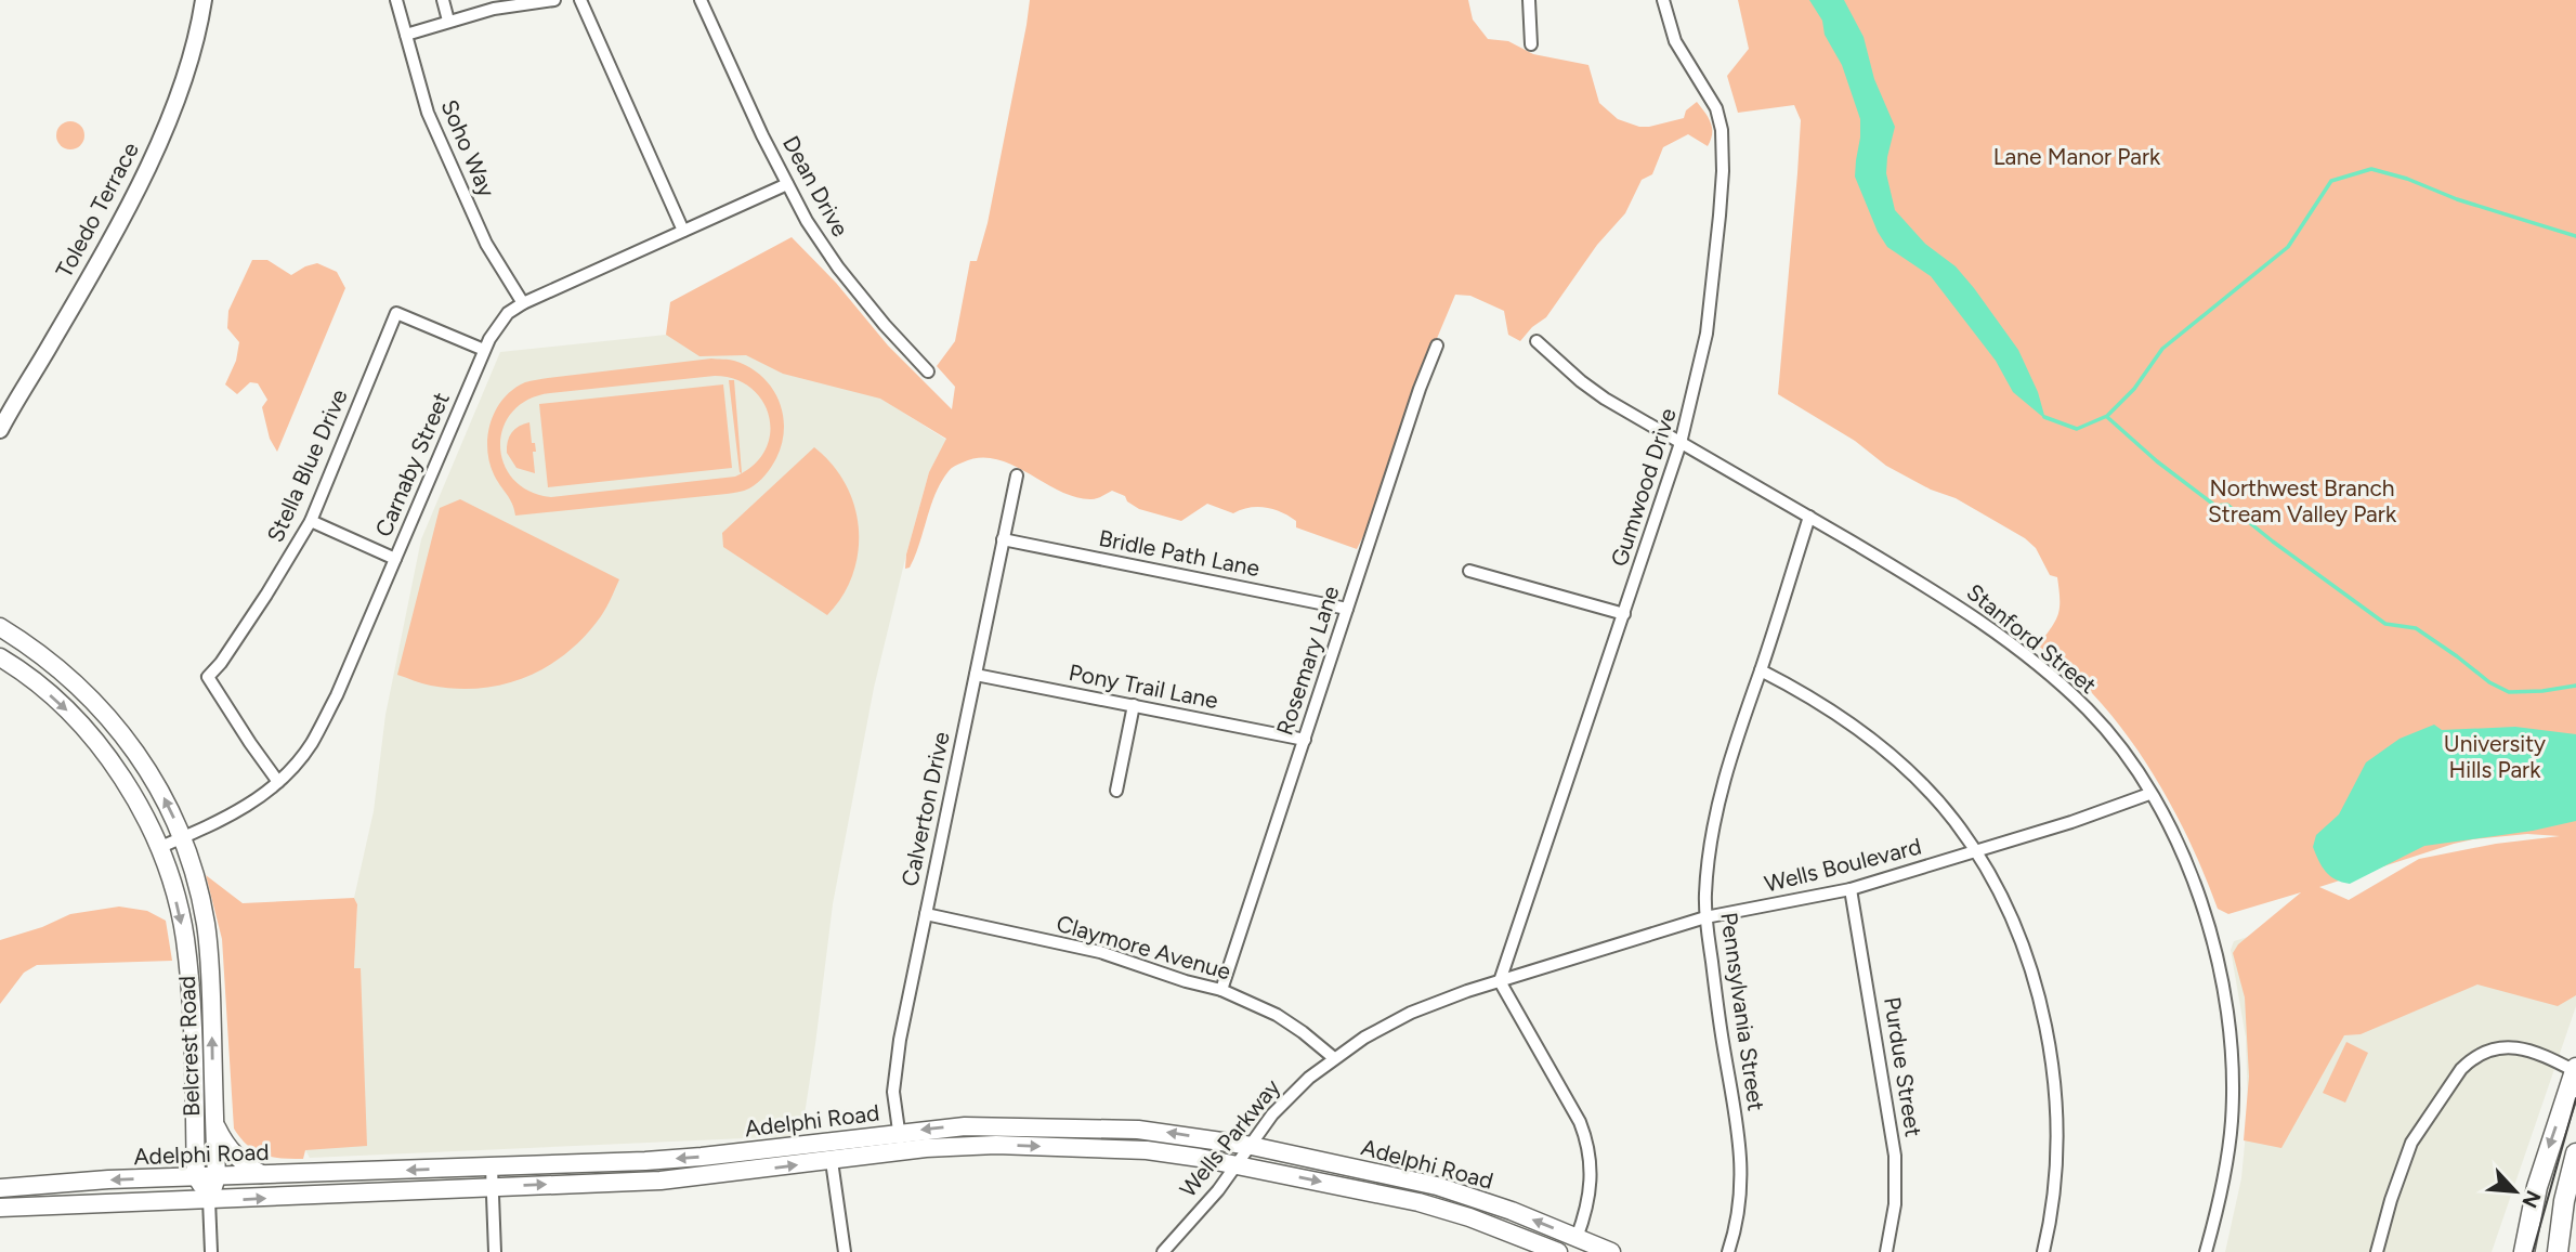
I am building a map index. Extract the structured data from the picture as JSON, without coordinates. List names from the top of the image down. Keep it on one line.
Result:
{"streets":{"main road":["Belcrest Road","Adelphi Road"],"street":["Soho Way","Dean Drive","Toledo Terrace","Carnaby Street","Stella Blue Drive","Gumwood Drive","Bridle Path Lane","Stanford Street","Rosemary Lane","Pony Trail Lane","Calverton Drive","Wells Boulevard","Claymore Avenue","Pennsylvania Street","Purdue Street","Wells Parkway"]},"crossings":[["Soho Way","Carnaby Street"],["Dean Drive","Carnaby Street"],["Carnaby Street","Stella Blue Drive"],["Carnaby Street","Belcrest Road"],["Gumwood Drive","Stanford Street"],["Gumwood Drive","Wells Boulevard"],["Gumwood Drive","Wells Parkway"],["Bridle Path Lane","Rosemary Lane"],["Bridle Path Lane","Calverton Drive"],["Stanford Street","Wells Boulevard"],["Stanford Street","Pennsylvania Street"],["Rosemary Lane","Pony Trail Lane"],["Rosemary Lane","Claymore Avenue"],["Pony Trail Lane","Calverton Drive"],["Calverton Drive","Claymore Avenue"],["Calverton Drive","Adelphi Road"],["Wells Boulevard","Pennsylvania Street"],["Wells Boulevard","Purdue Street"],["Wells Boulevard","Wells Parkway"],["Claymore Avenue","Wells Parkway"],["Belcrest Road","Adelphi Road"],["Adelphi Road","Wells Parkway"]],"parks":["Lane Manor Park","Northwest Branch Stream Valley Park","University Hills Park"],"north":"bottom right"}
